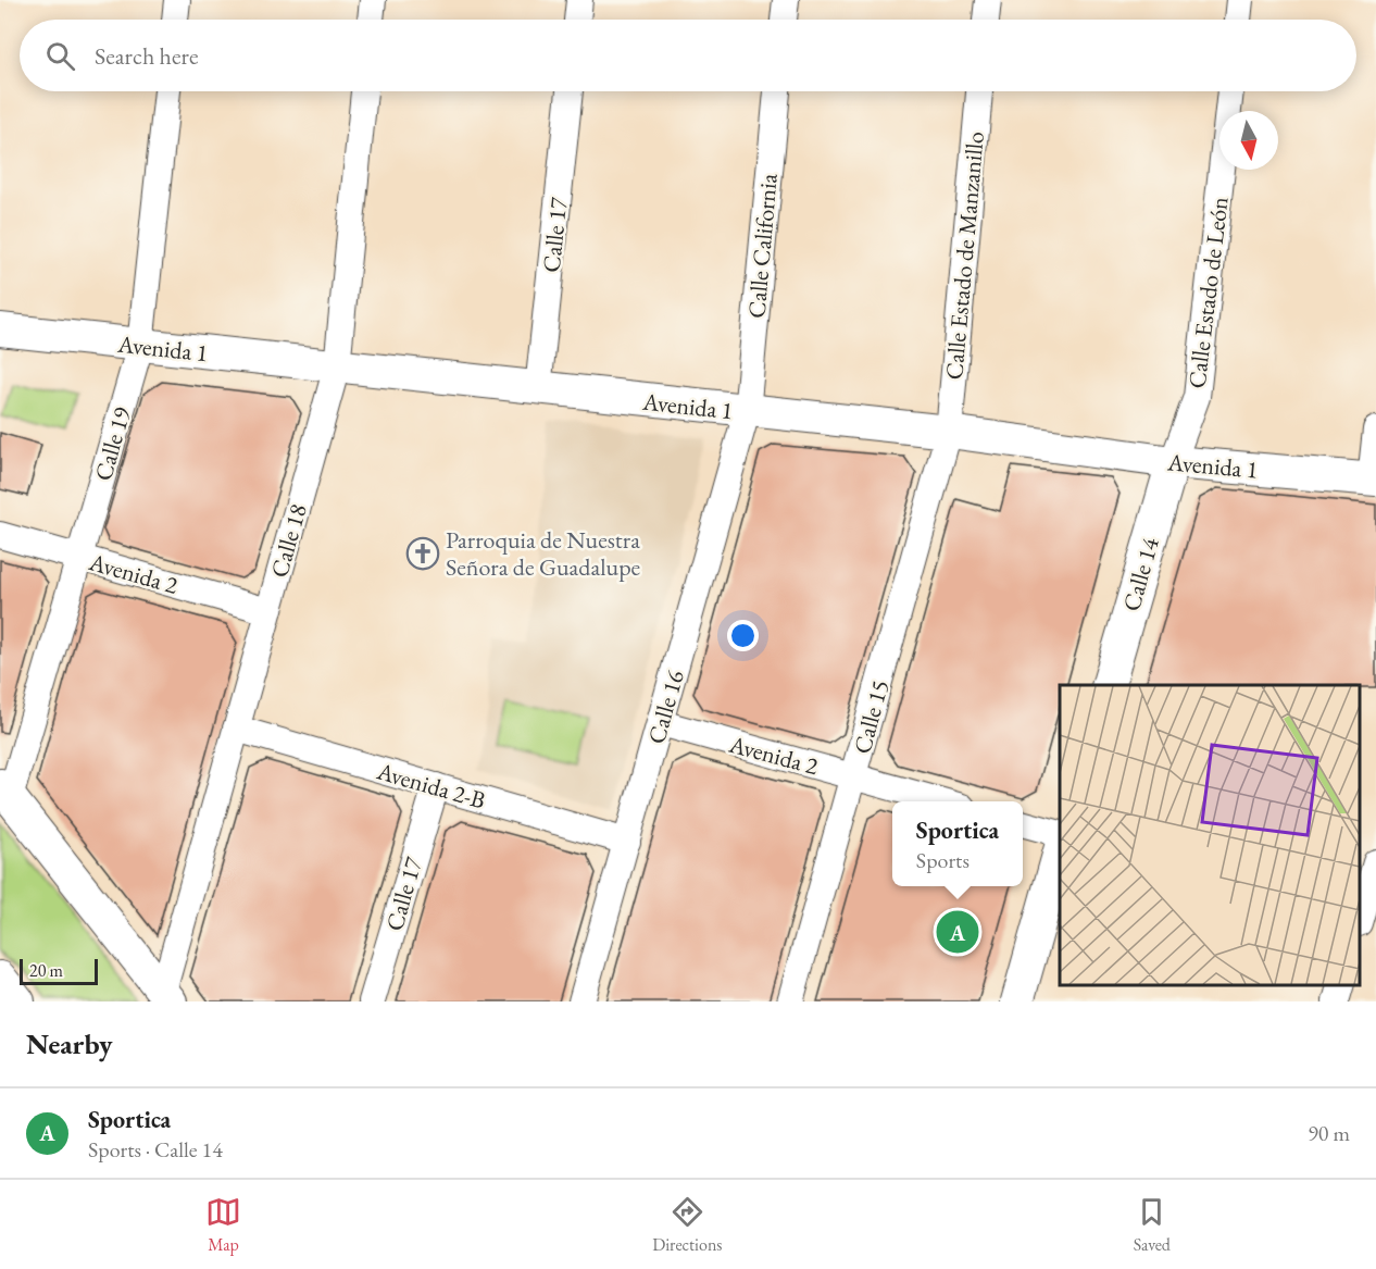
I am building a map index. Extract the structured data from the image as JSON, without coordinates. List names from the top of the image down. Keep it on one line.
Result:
{"streets":{"street":["Calle 17","Calle California","Calle Estado de Manzanillo","Calle Estado de León","Avenida 1","Calle 19","Calle 18","Avenida 2","Calle 14","Calle 16","Calle 15","Avenida 2-B"]},"crossings":[["Calle 17","Avenida 1"],["Calle 17","Avenida 2-B"],["Calle California","Avenida 1"],["Calle California","Calle 16"],["Calle Estado de Manzanillo","Avenida 1"],["Calle Estado de Manzanillo","Calle 15"],["Calle Estado de León","Avenida 1"],["Calle Estado de León","Calle 14"],["Avenida 1","Calle 19"],["Avenida 1","Calle 18"],["Avenida 1","Calle 14"],["Avenida 1","Calle 16"],["Avenida 1","Calle 15"],["Calle 19","Avenida 2"],["Calle 18","Avenida 2"],["Calle 18","Avenida 2-B"],["Avenida 2","Calle 16"],["Avenida 2","Calle 15"],["Calle 16","Avenida 2-B"]],"places":{"church":["Parroquia de Nuestra Señora de Guadalupe"]},"scale_bar":"20 m","north":"bottom","page":{"search":"Search here","popup":["Sportica","Sports"],"pins":"A","scale":"20 m","heading":"Nearby","list":[{"mark":"A","name":"Sportica","note":"Sports · Calle 14","value":"90 m"}],"nav":["Map","Directions","Saved"]}}
